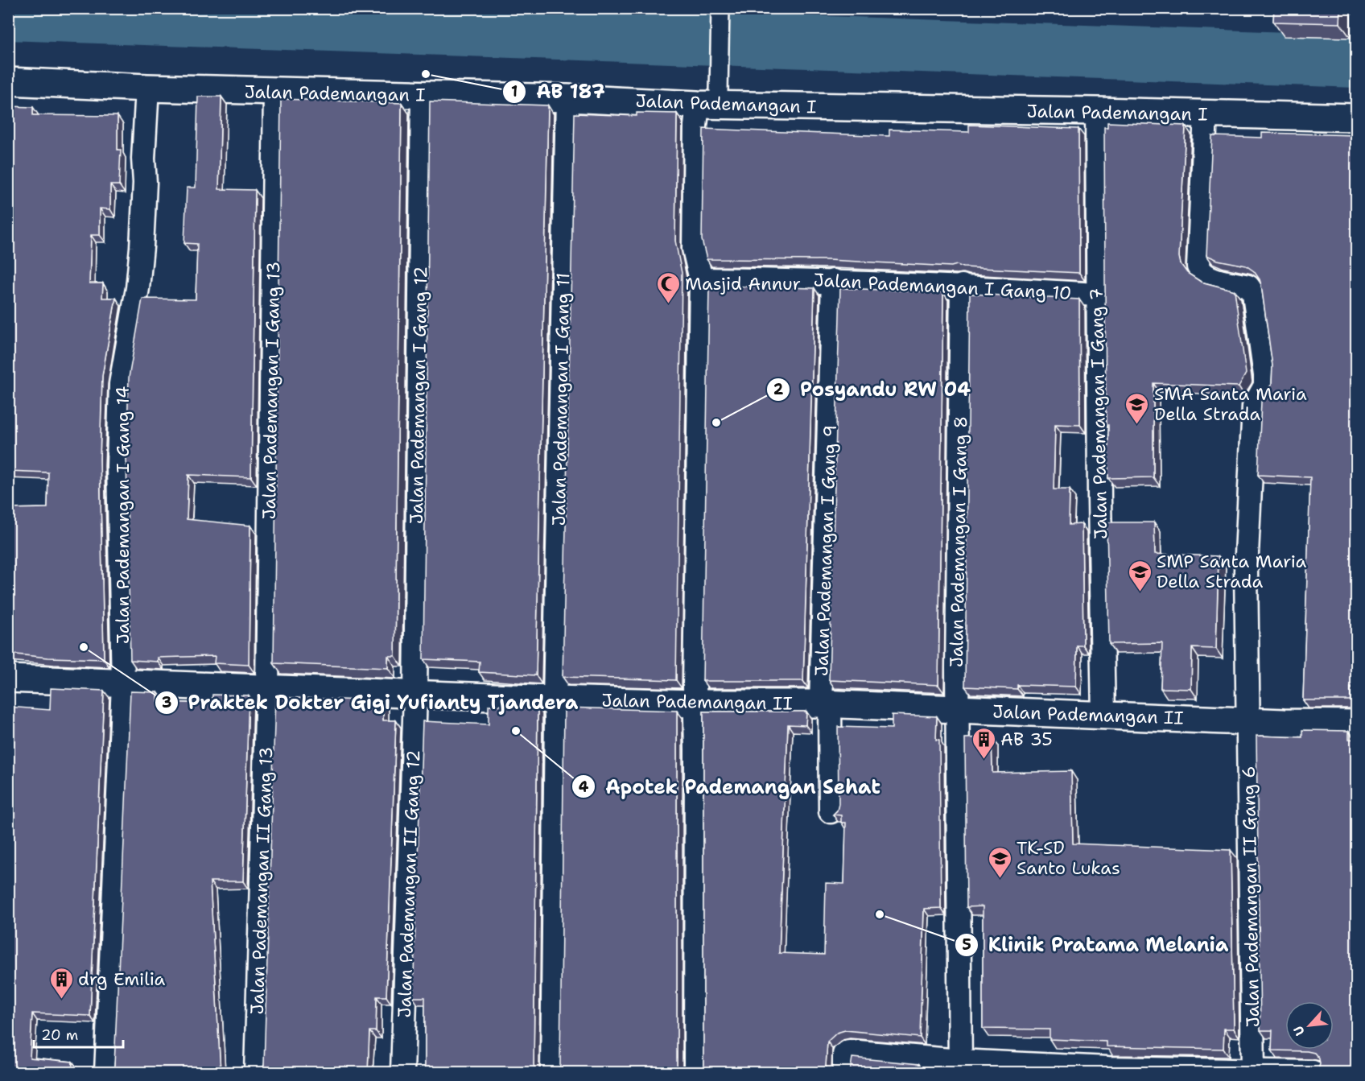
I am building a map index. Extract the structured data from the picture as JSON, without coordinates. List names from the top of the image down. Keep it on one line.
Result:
{"streets":{"street":["Jalan Pademangan I","Jalan Pademangan I Gang 10","Jalan Pademangan I Gang 13","Jalan Pademangan I Gang 12","Jalan Pademangan I Gang 11","Jalan Pademangan I Gang 7","Jalan Pademangan I Gang 14","Jalan Pademangan I Gang 8","Jalan Pademangan I Gang 9","Jalan Pademangan II","Jalan Pademangan II Gang 13","Jalan Pademangan II Gang 12","Jalan Pademangan II Gang 6"]},"crossings":[["Jalan Pademangan I","Jalan Pademangan I Gang 13"],["Jalan Pademangan I","Jalan Pademangan I Gang 12"],["Jalan Pademangan I","Jalan Pademangan I Gang 11"],["Jalan Pademangan I","Jalan Pademangan I Gang 7"],["Jalan Pademangan I","Jalan Pademangan I Gang 14"],["Jalan Pademangan I","Jalan Pademangan II Gang 6"],["Jalan Pademangan I Gang 10","Jalan Pademangan I Gang 7"],["Jalan Pademangan I Gang 10","Jalan Pademangan I Gang 8"],["Jalan Pademangan I Gang 10","Jalan Pademangan I Gang 9"],["Jalan Pademangan I Gang 13","Jalan Pademangan II"],["Jalan Pademangan I Gang 13","Jalan Pademangan II Gang 13"],["Jalan Pademangan I Gang 12","Jalan Pademangan II"],["Jalan Pademangan I Gang 12","Jalan Pademangan II Gang 12"],["Jalan Pademangan I Gang 11","Jalan Pademangan II"],["Jalan Pademangan I Gang 7","Jalan Pademangan II"],["Jalan Pademangan I Gang 14","Jalan Pademangan II"],["Jalan Pademangan I Gang 8","Jalan Pademangan II"],["Jalan Pademangan I Gang 9","Jalan Pademangan II"],["Jalan Pademangan II","Jalan Pademangan II Gang 13"],["Jalan Pademangan II","Jalan Pademangan II Gang 12"],["Jalan Pademangan II","Jalan Pademangan II Gang 6"]],"places":{"other":["AB 187","Posyandu RW 04","Praktek Dokter Gigi Yufianty Tjandera","Apotek Pademangan Sehat","Klinik Pratama Melania"],"mosque":["Masjid Annur"],"school or university":["SMA Santa Maria Della Strada","SMP Santa Maria Della Strada","TK-SD Santo Lukas"],"building":["AB 35","drg Emilia"]},"scale_bar":"20 m","north":"bottom left"}
